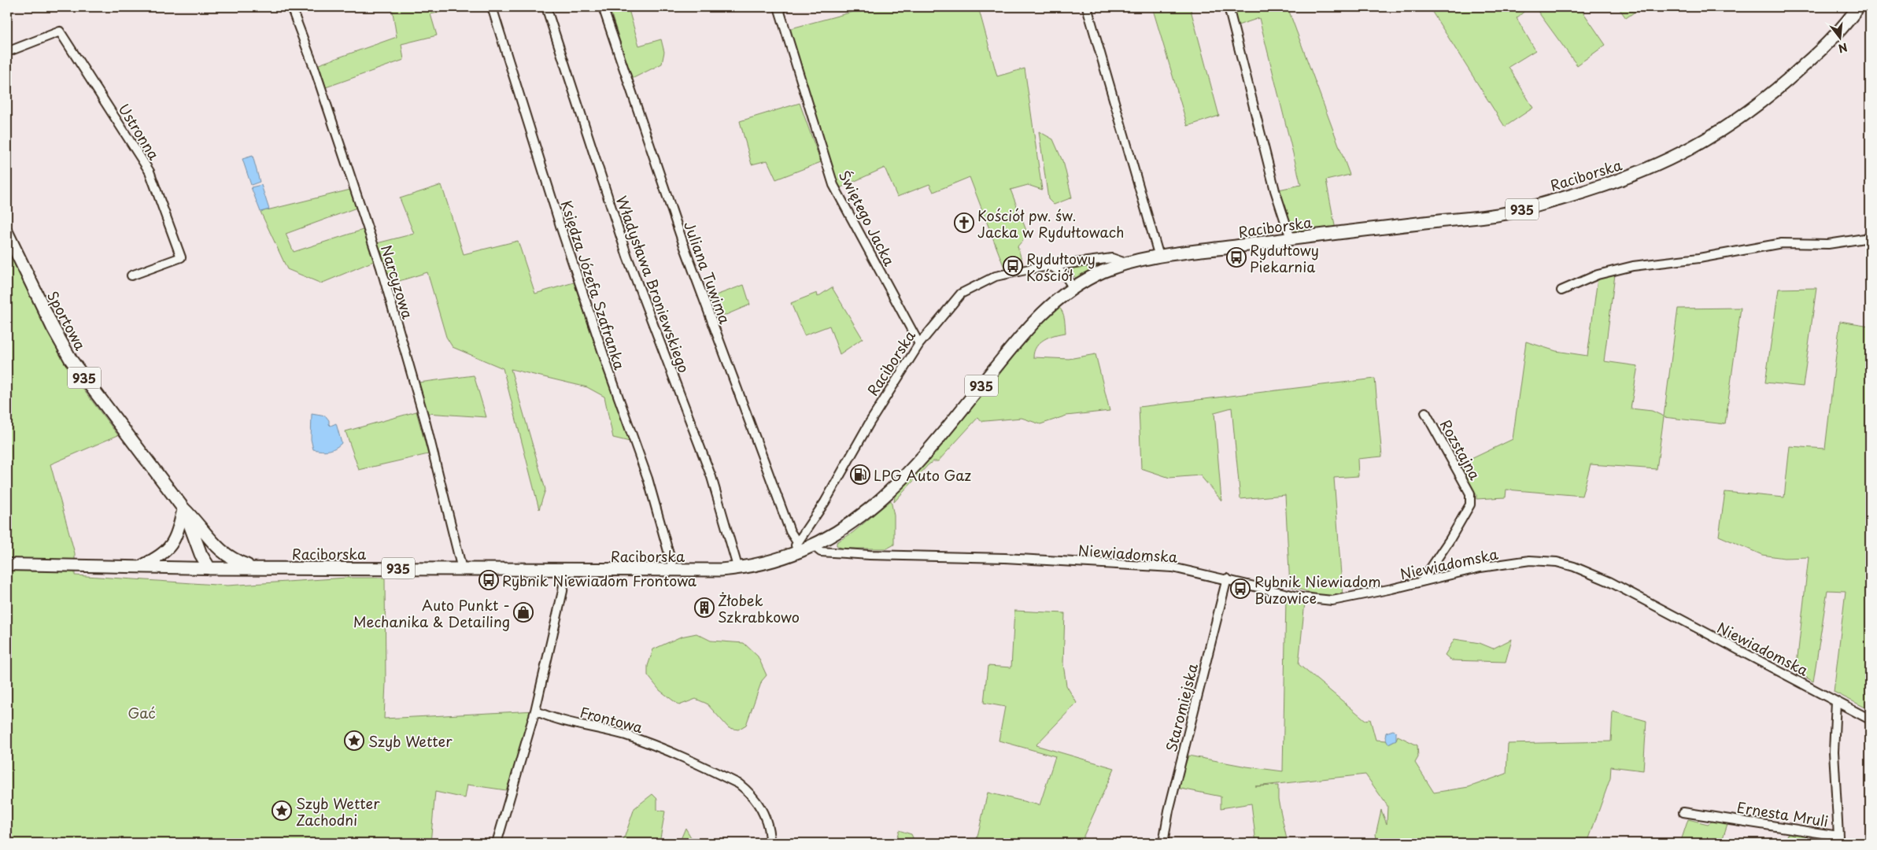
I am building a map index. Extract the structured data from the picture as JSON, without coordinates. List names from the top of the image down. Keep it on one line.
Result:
{"streets":{"main road":["Raciborska","935","Sportowa"],"street":["Ustronna","Świętego Jacka","Juliana Tuwima","Narcyzowa","Władysława Broniewskiego","Księdza Józefa Szafranka","Rozstajna","Niewiadomska","Staromiejska","Frontowa","Ernesta Mruli"]},"crossings":[["Raciborska","Świętego Jacka"],["Raciborska","Juliana Tuwima"],["Raciborska","Narcyzowa"],["Raciborska","Władysława Broniewskiego"],["Raciborska","Księdza Józefa Szafranka"],["Raciborska","Sportowa"],["Raciborska","Niewiadomska"],["Rozstajna","Niewiadomska"],["Niewiadomska","Staromiejska"],["Niewiadomska","Ernesta Mruli"]],"parks":["Gać"],"places":{"church":["Kościół pw. św. Jacka w Rydułtowach"],"bus stop":["Rydułtowy Piekarnia","Rydułtowy Kościół","Rybnik Niewiadom Frontowa","Rybnik Niewiadom Buzowice"],"fuel station":["LPG Auto Gaz"],"building":["Żłobek Szkrabkowo"],"shop":["Auto Punkt - Mechanika & Detailing"],"place":["Szyb Wetter","Szyb Wetter Zachodni"]},"north":"bottom"}
